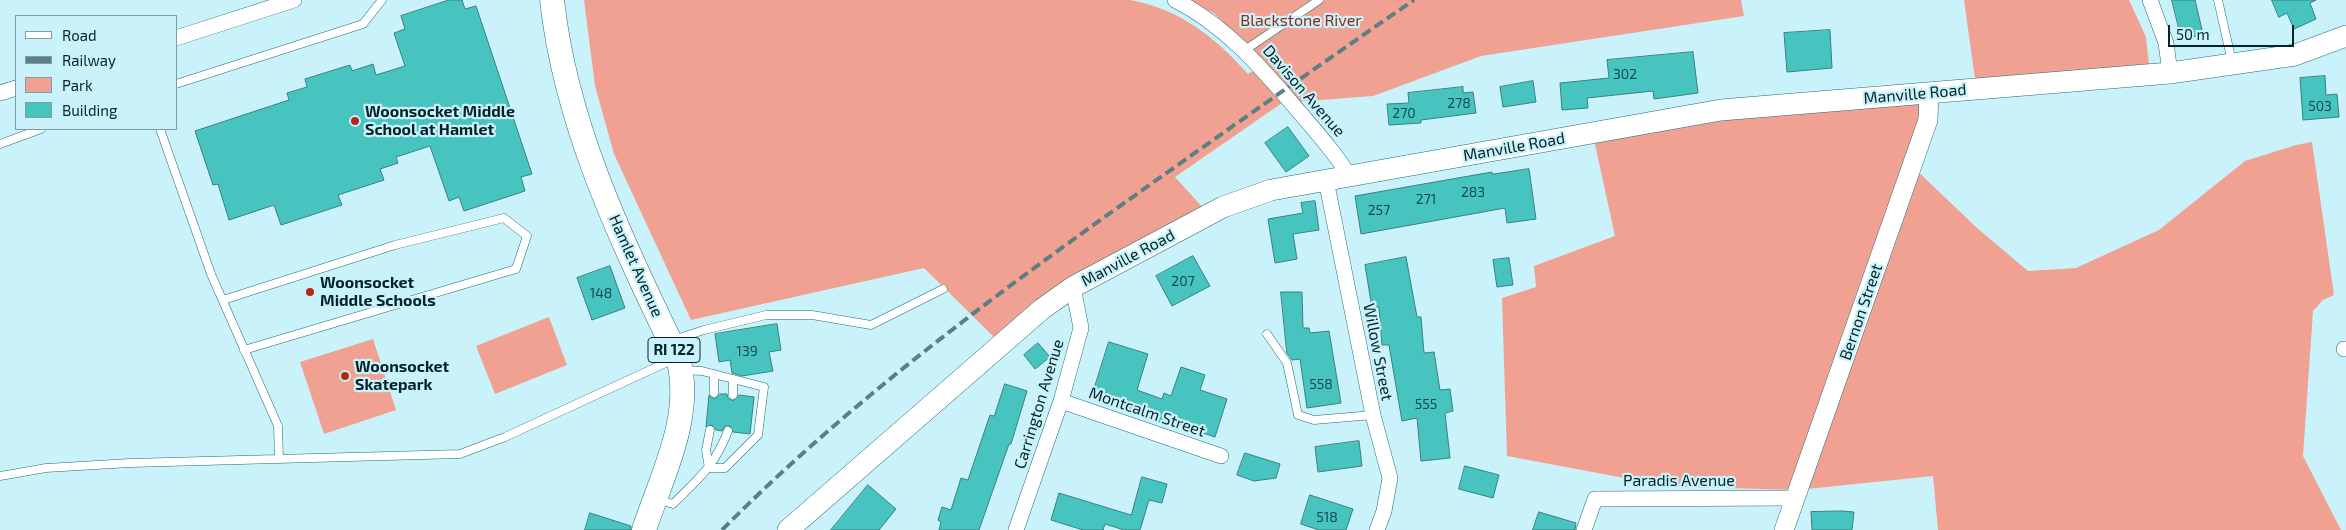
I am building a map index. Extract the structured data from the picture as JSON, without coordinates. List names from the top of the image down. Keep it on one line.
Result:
{"streets":{"main road":["Manville Road","Hamlet Avenue","RI 122"],"street":["Davison Avenue","Bernon Street","Willow Street","Carrington Avenue","Montcalm Street","Paradis Avenue"]},"crossings":[["Davison Avenue","Manville Road"],["Manville Road","Bernon Street"],["Manville Road","Willow Street"],["Manville Road","Carrington Avenue"],["Bernon Street","Paradis Avenue"],["Carrington Avenue","Montcalm Street"]],"parks":["Blackstone River"],"places":["Woonsocket Middle School at Hamlet","Woonsocket Middle Schools","Woonsocket Skatepark"],"house_numbers":["302","278","503","270","283","271","257","207","148","139","558","555","518"],"legend":["Road","Railway","Park","Building"],"scale_bar":"50 m"}
